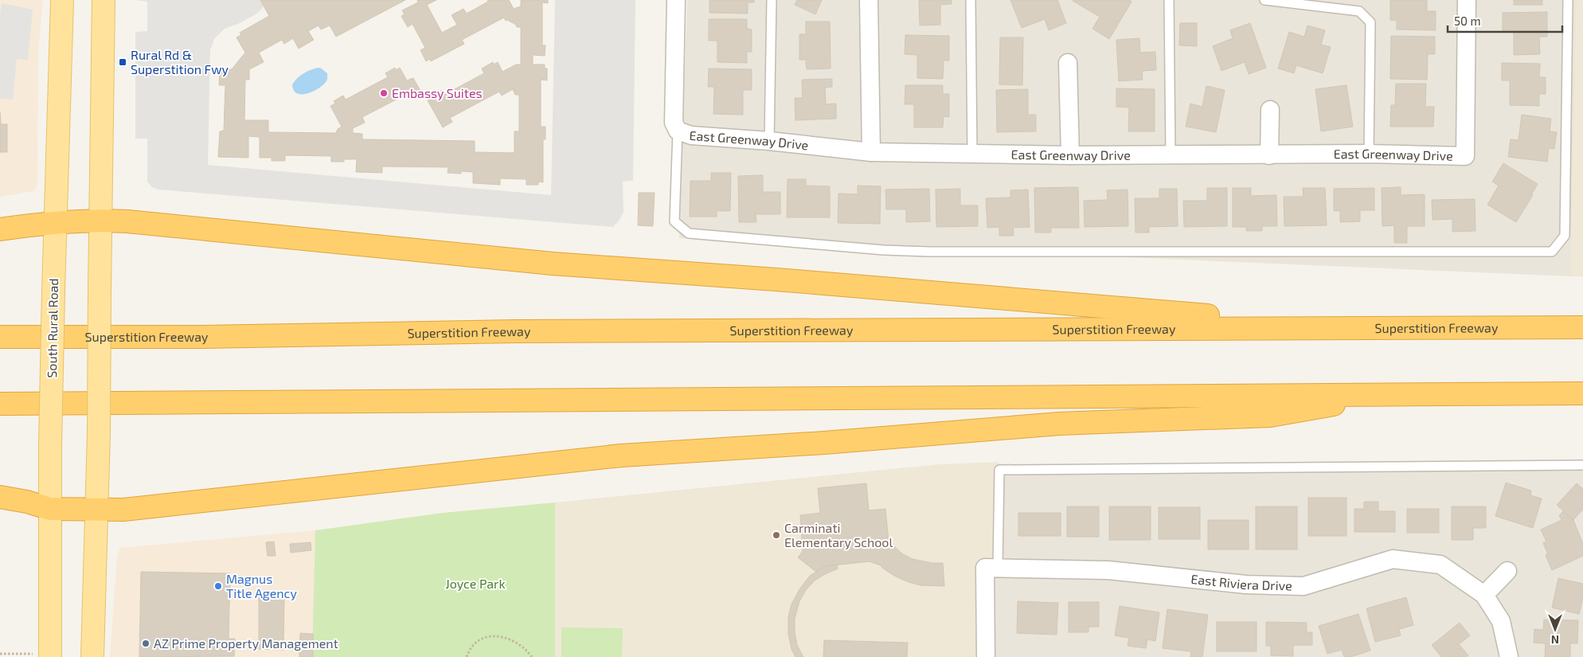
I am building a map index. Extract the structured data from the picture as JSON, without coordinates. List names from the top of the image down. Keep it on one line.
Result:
{"streets":{"highway":["Superstition Freeway"],"main road":["South Rural Road"],"street":["East Greenway Drive","East Riviera Drive"]},"parks":["Joyce Park"],"places":{"transit":["Rural Rd & Superstition Fwy"],"other":["Embassy Suites","Carminati Elementary School","Magnus Title Agency","AZ Prime Property Management"]},"scale_bar":"50 m","north":"bottom"}
